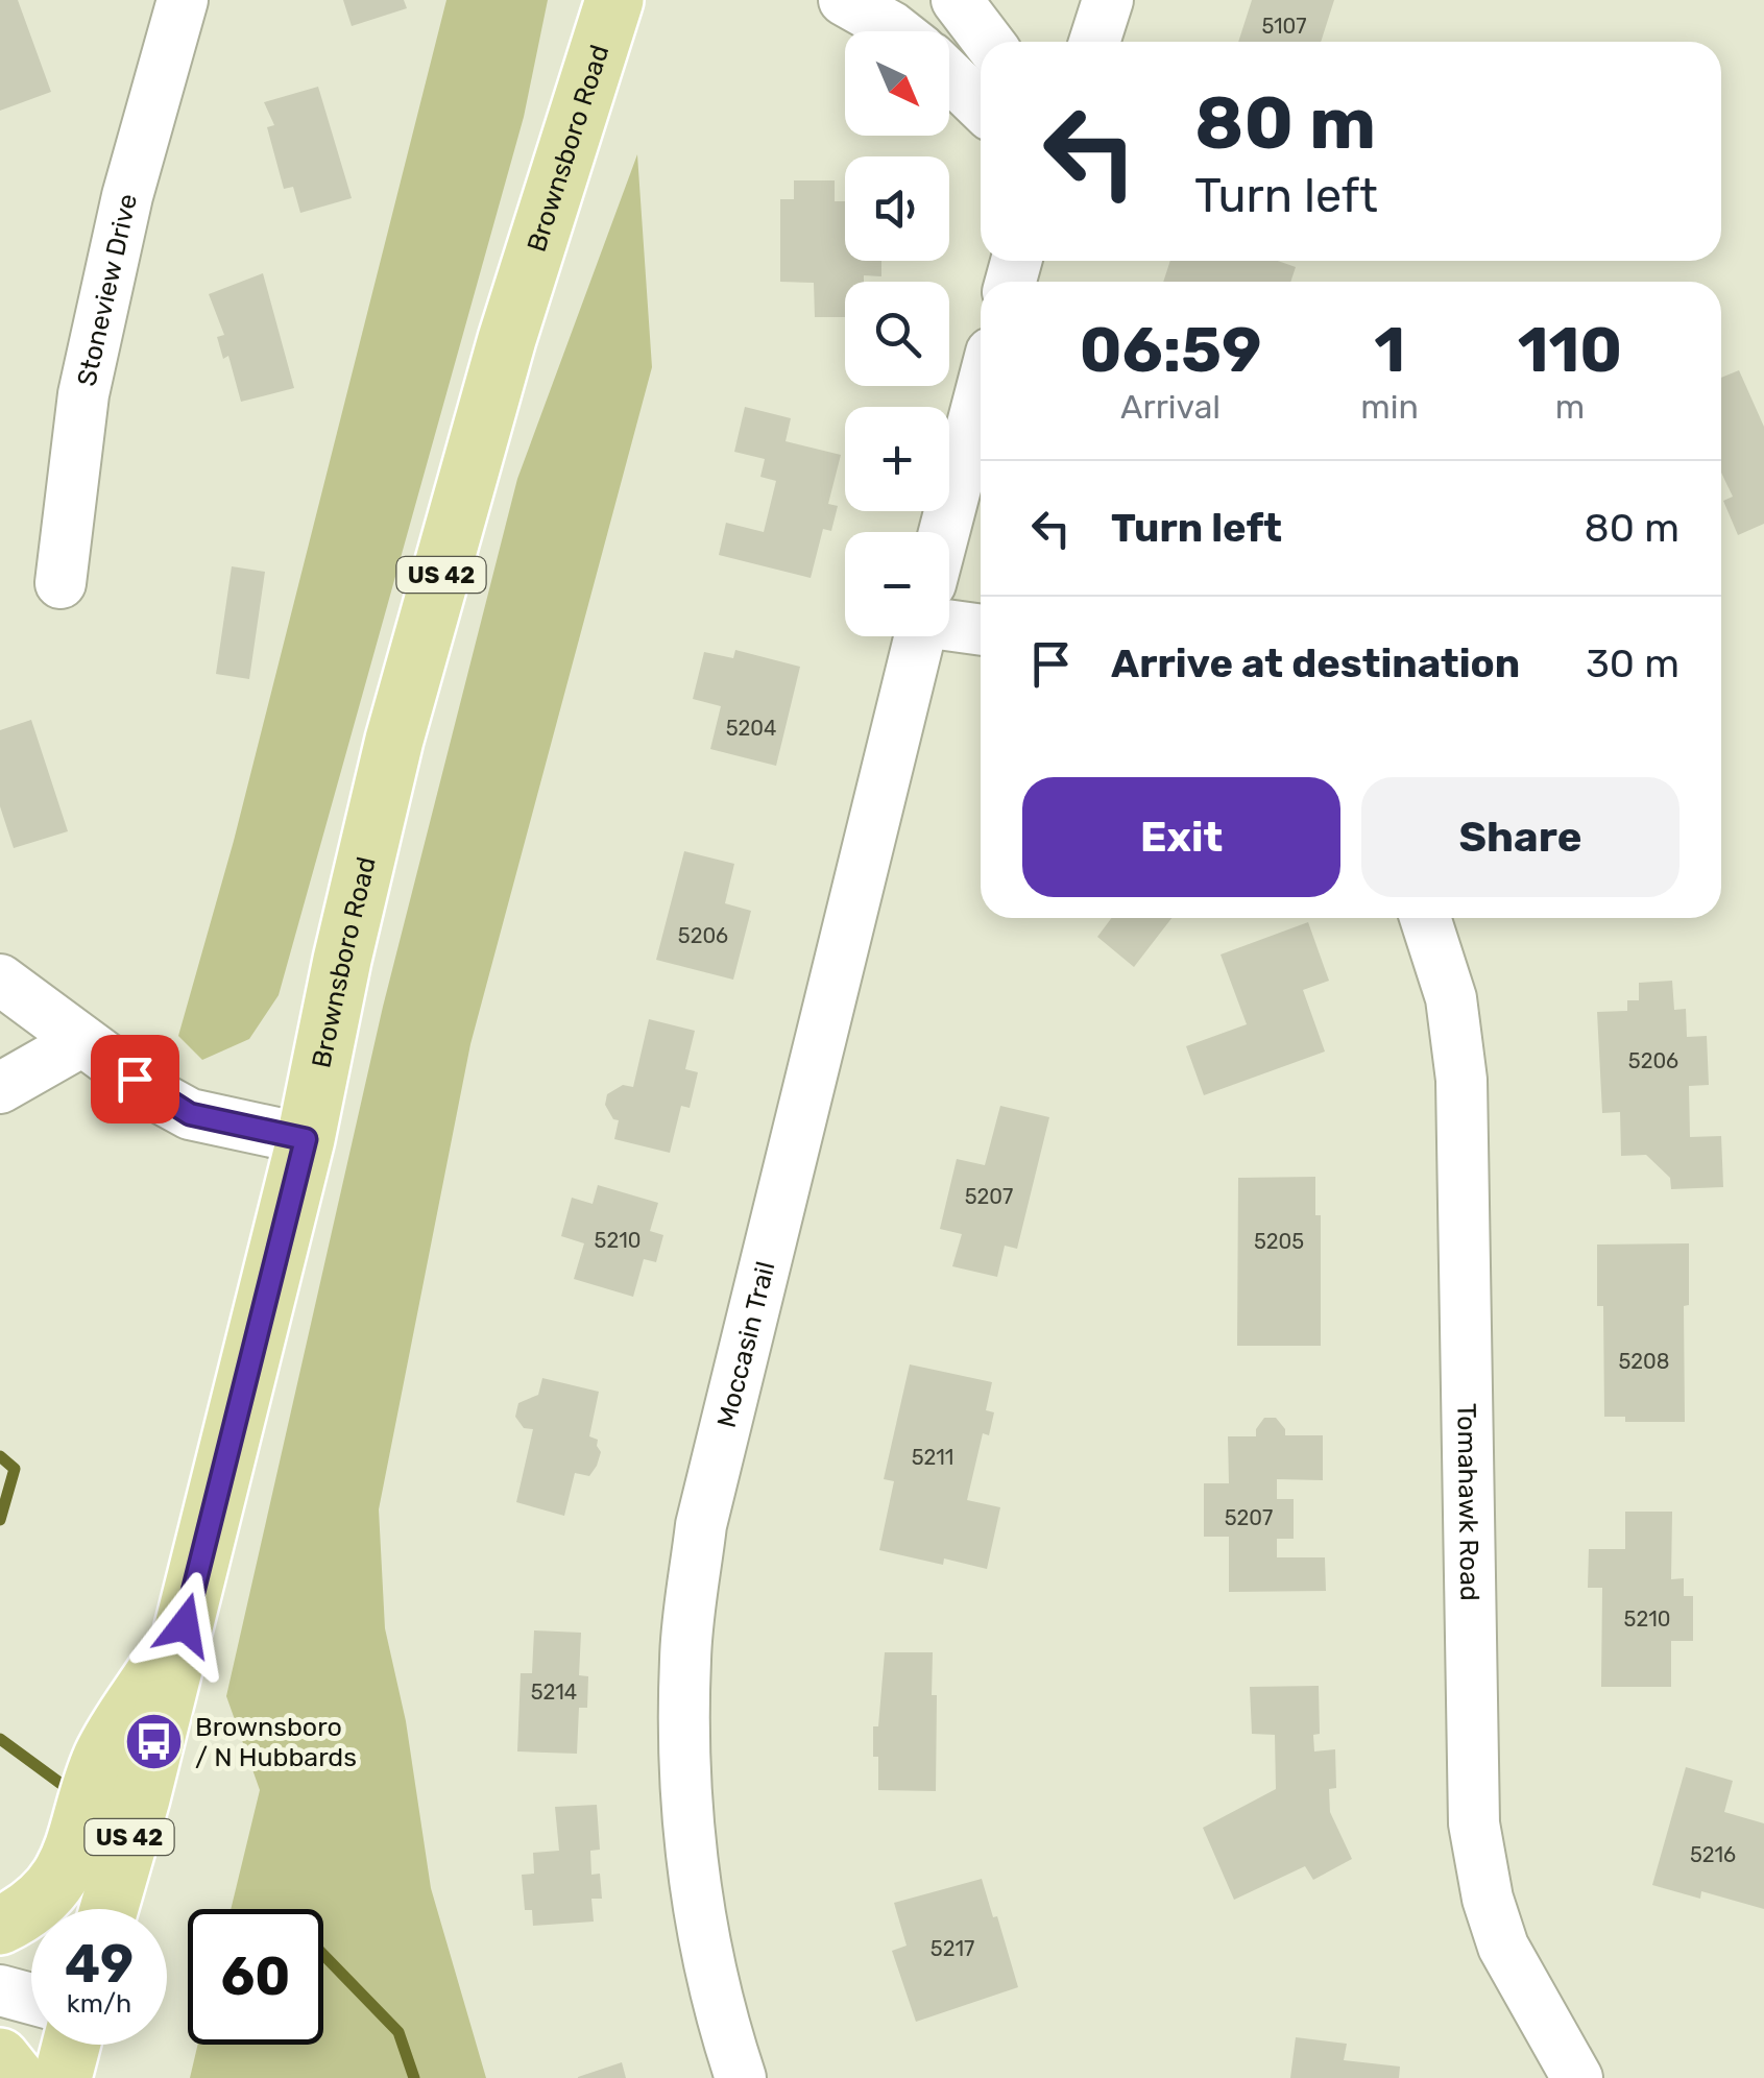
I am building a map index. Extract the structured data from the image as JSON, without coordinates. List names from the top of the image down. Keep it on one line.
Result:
{"streets":{"main road":["Brownsboro Road","US 42"],"street":["Stoneview Drive","Moccasin Trail","Tomahawk Road"]},"places":{"bus stop":["Brownsboro / N Hubbards"]},"house_numbers":["5107","5204","5206","5206","5207","5210","5205","5208","5211","5207","5210","5214","5216","5217"],"north":"bottom right","page":{"map_buttons":["+","−"],"turn":["80 m","Turn left"],"eta":["06:59","Arrival","1","min","110","m"],"list":[{"name":"Turn left","value":"80 m"},{"name":"Arrive at destination","value":"30 m"}],"buttons":["Exit","Share"],"speed":"49 km/h","limit":"60"}}
